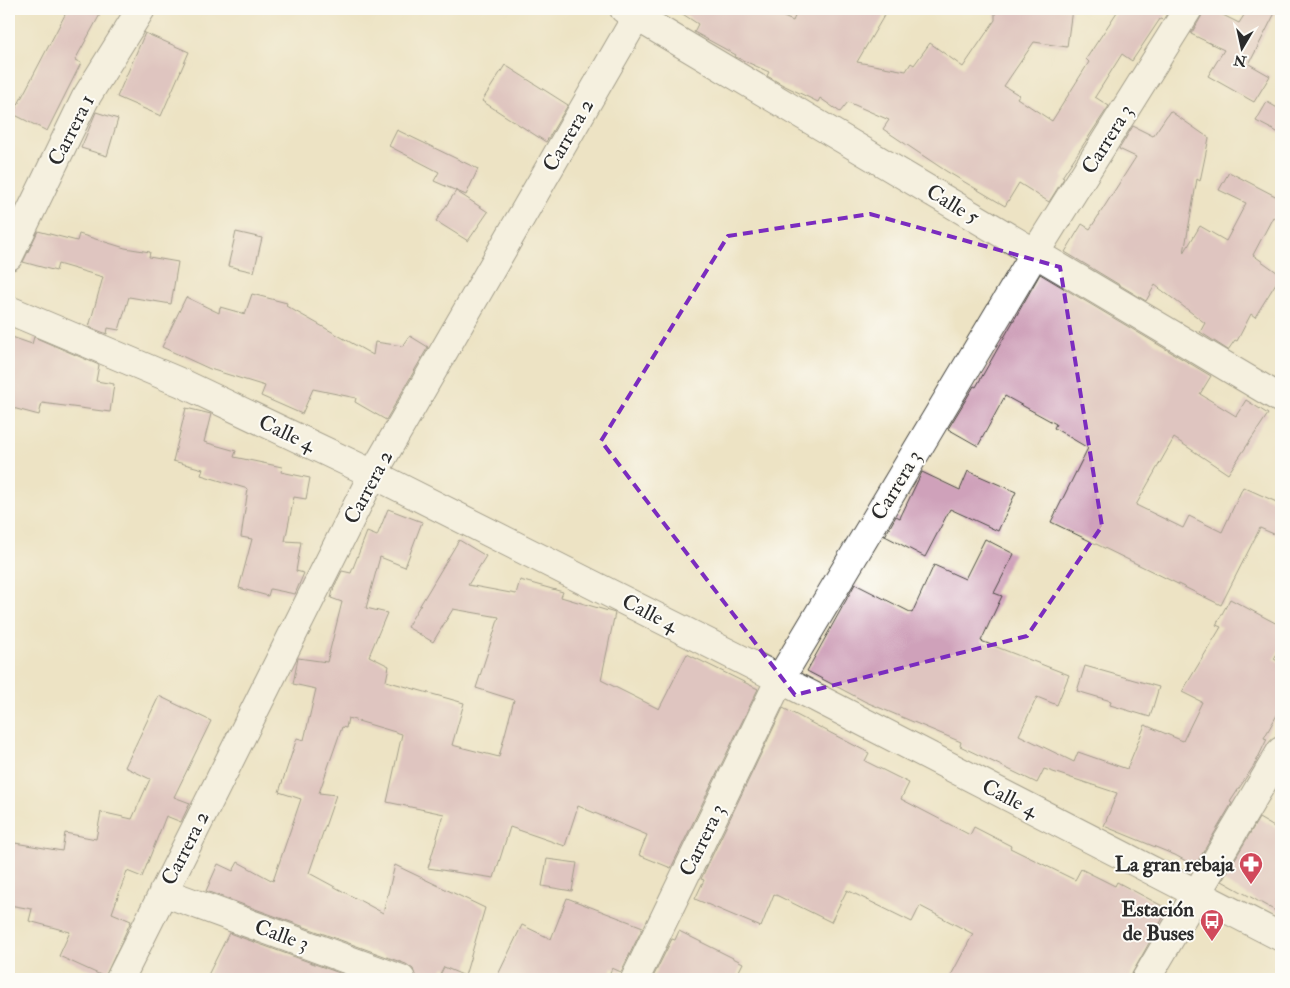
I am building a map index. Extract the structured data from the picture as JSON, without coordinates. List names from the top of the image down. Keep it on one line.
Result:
{"streets":{"street":["Carrera 1","Carrera 2","Carrera 3","Calle 5","Calle 4","Calle 3"]},"crossings":[["Carrera 2","Calle 5"],["Carrera 2","Calle 4"],["Carrera 2","Calle 3"],["Carrera 3","Calle 5"],["Carrera 3","Calle 4"]],"places":{"pharmacy":["La gran rebaja"],"bus stop":["Estación de Buses"]},"north":"bottom"}
